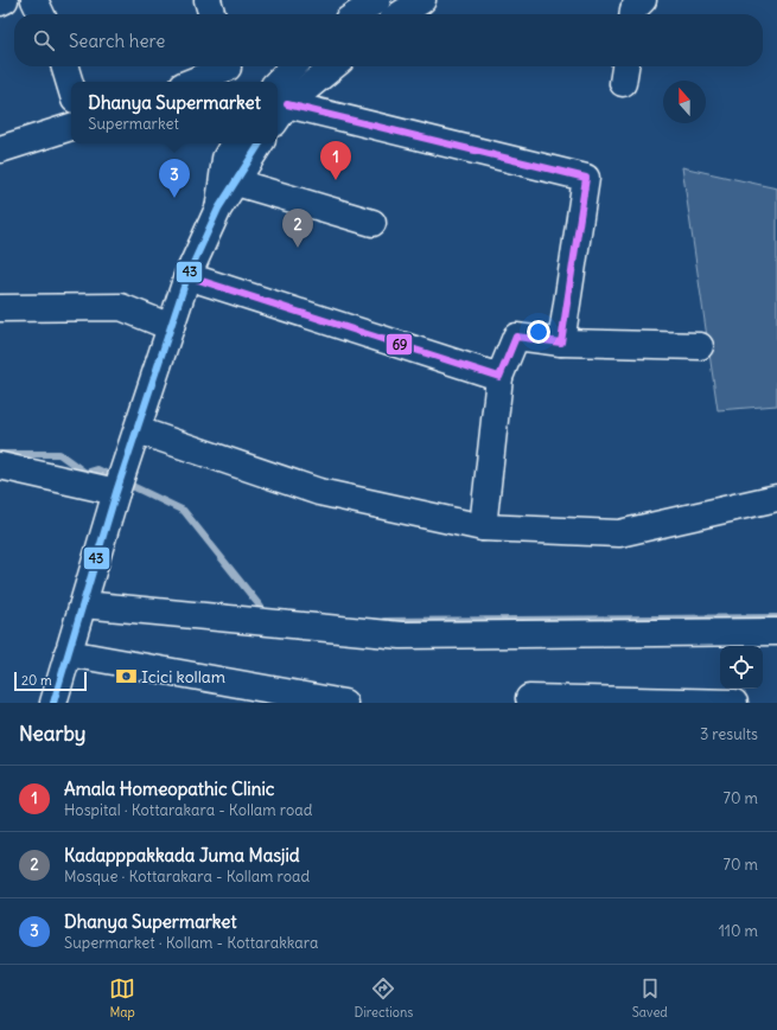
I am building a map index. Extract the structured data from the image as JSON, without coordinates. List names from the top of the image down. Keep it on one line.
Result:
{"places":{"bank":["Icici kollam"]},"lines":["transit line 69","transit line 43"],"scale_bar":"20 m","north":"top","page":{"search":"Search here","popup":["Dhanya Supermarket","Supermarket"],"pins":["1","3","2"],"scale":"20 m","heading":["Nearby","3 results"],"list":[{"mark":"1","name":"Amala Homeopathic Clinic","note":"Hospital · Kottarakara - Kollam road","value":"70 m"},{"mark":"2","name":"Kadapppakkada Juma Masjid","note":"Mosque · Kottarakara - Kollam road","value":"70 m"},{"mark":"3","name":"Dhanya Supermarket","note":"Supermarket · Kollam - Kottarakkara","value":"110 m"}],"nav":["Map","Directions","Saved"]}}
